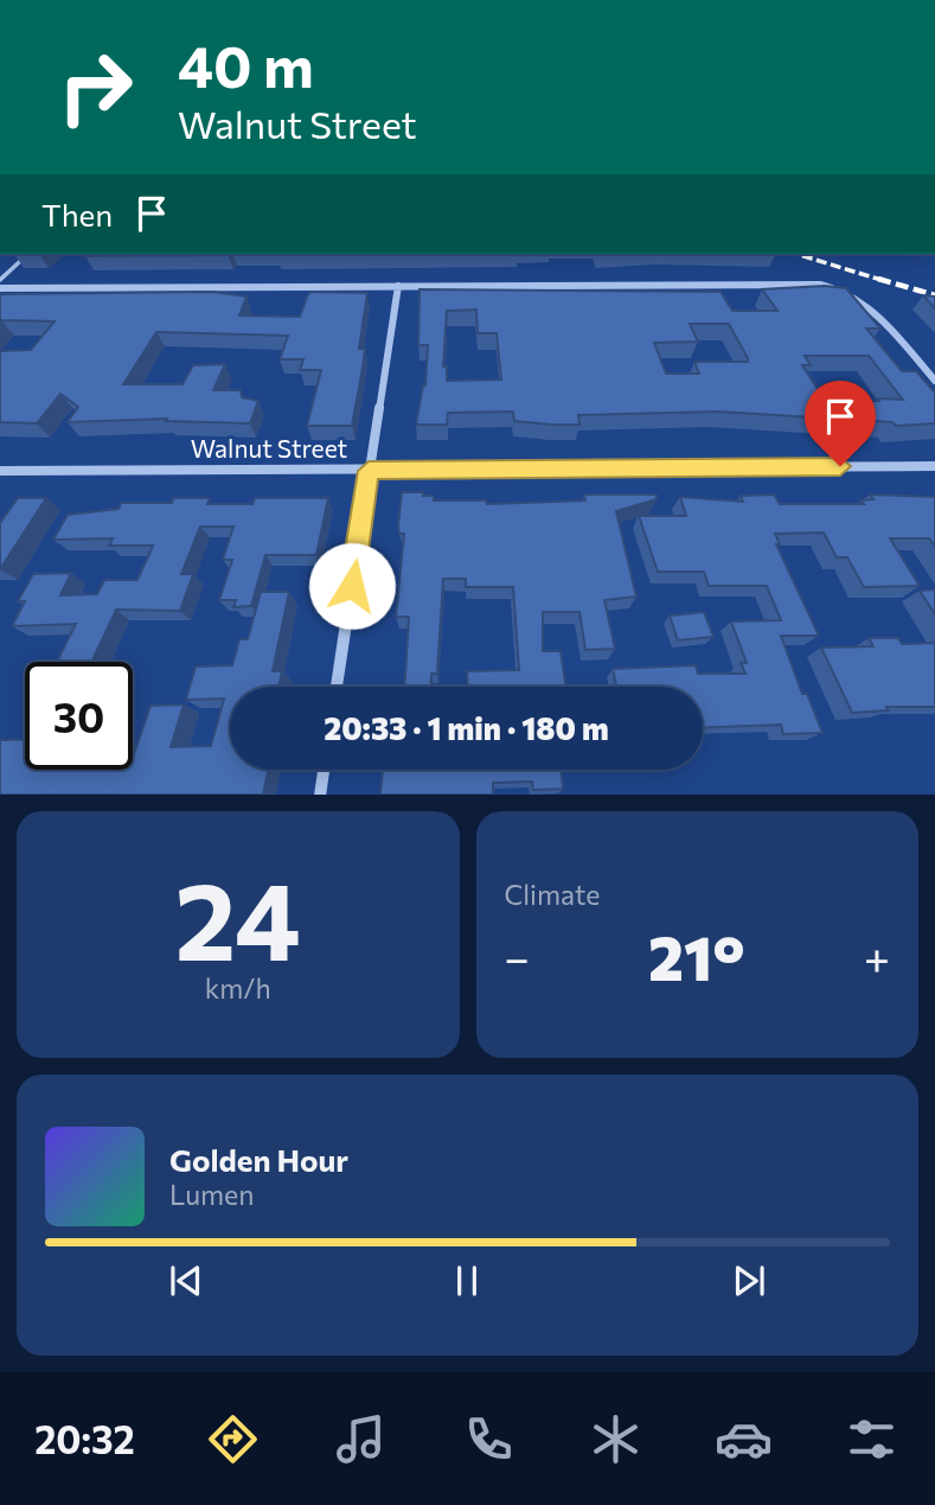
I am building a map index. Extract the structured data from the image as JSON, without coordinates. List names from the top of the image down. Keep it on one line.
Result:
{"streets":{"street":["Walnut Street"]},"page":{"turn":["40 m","Walnut Street"],"then":"Then","limit":"30","trip":"20:33 · 1 min · 180 m","tile":[["24","km/h"],"Climate"],"heat":["−","21°","+"],"song":["Golden Hour","Lumen"],"tabs":"20:32"}}
